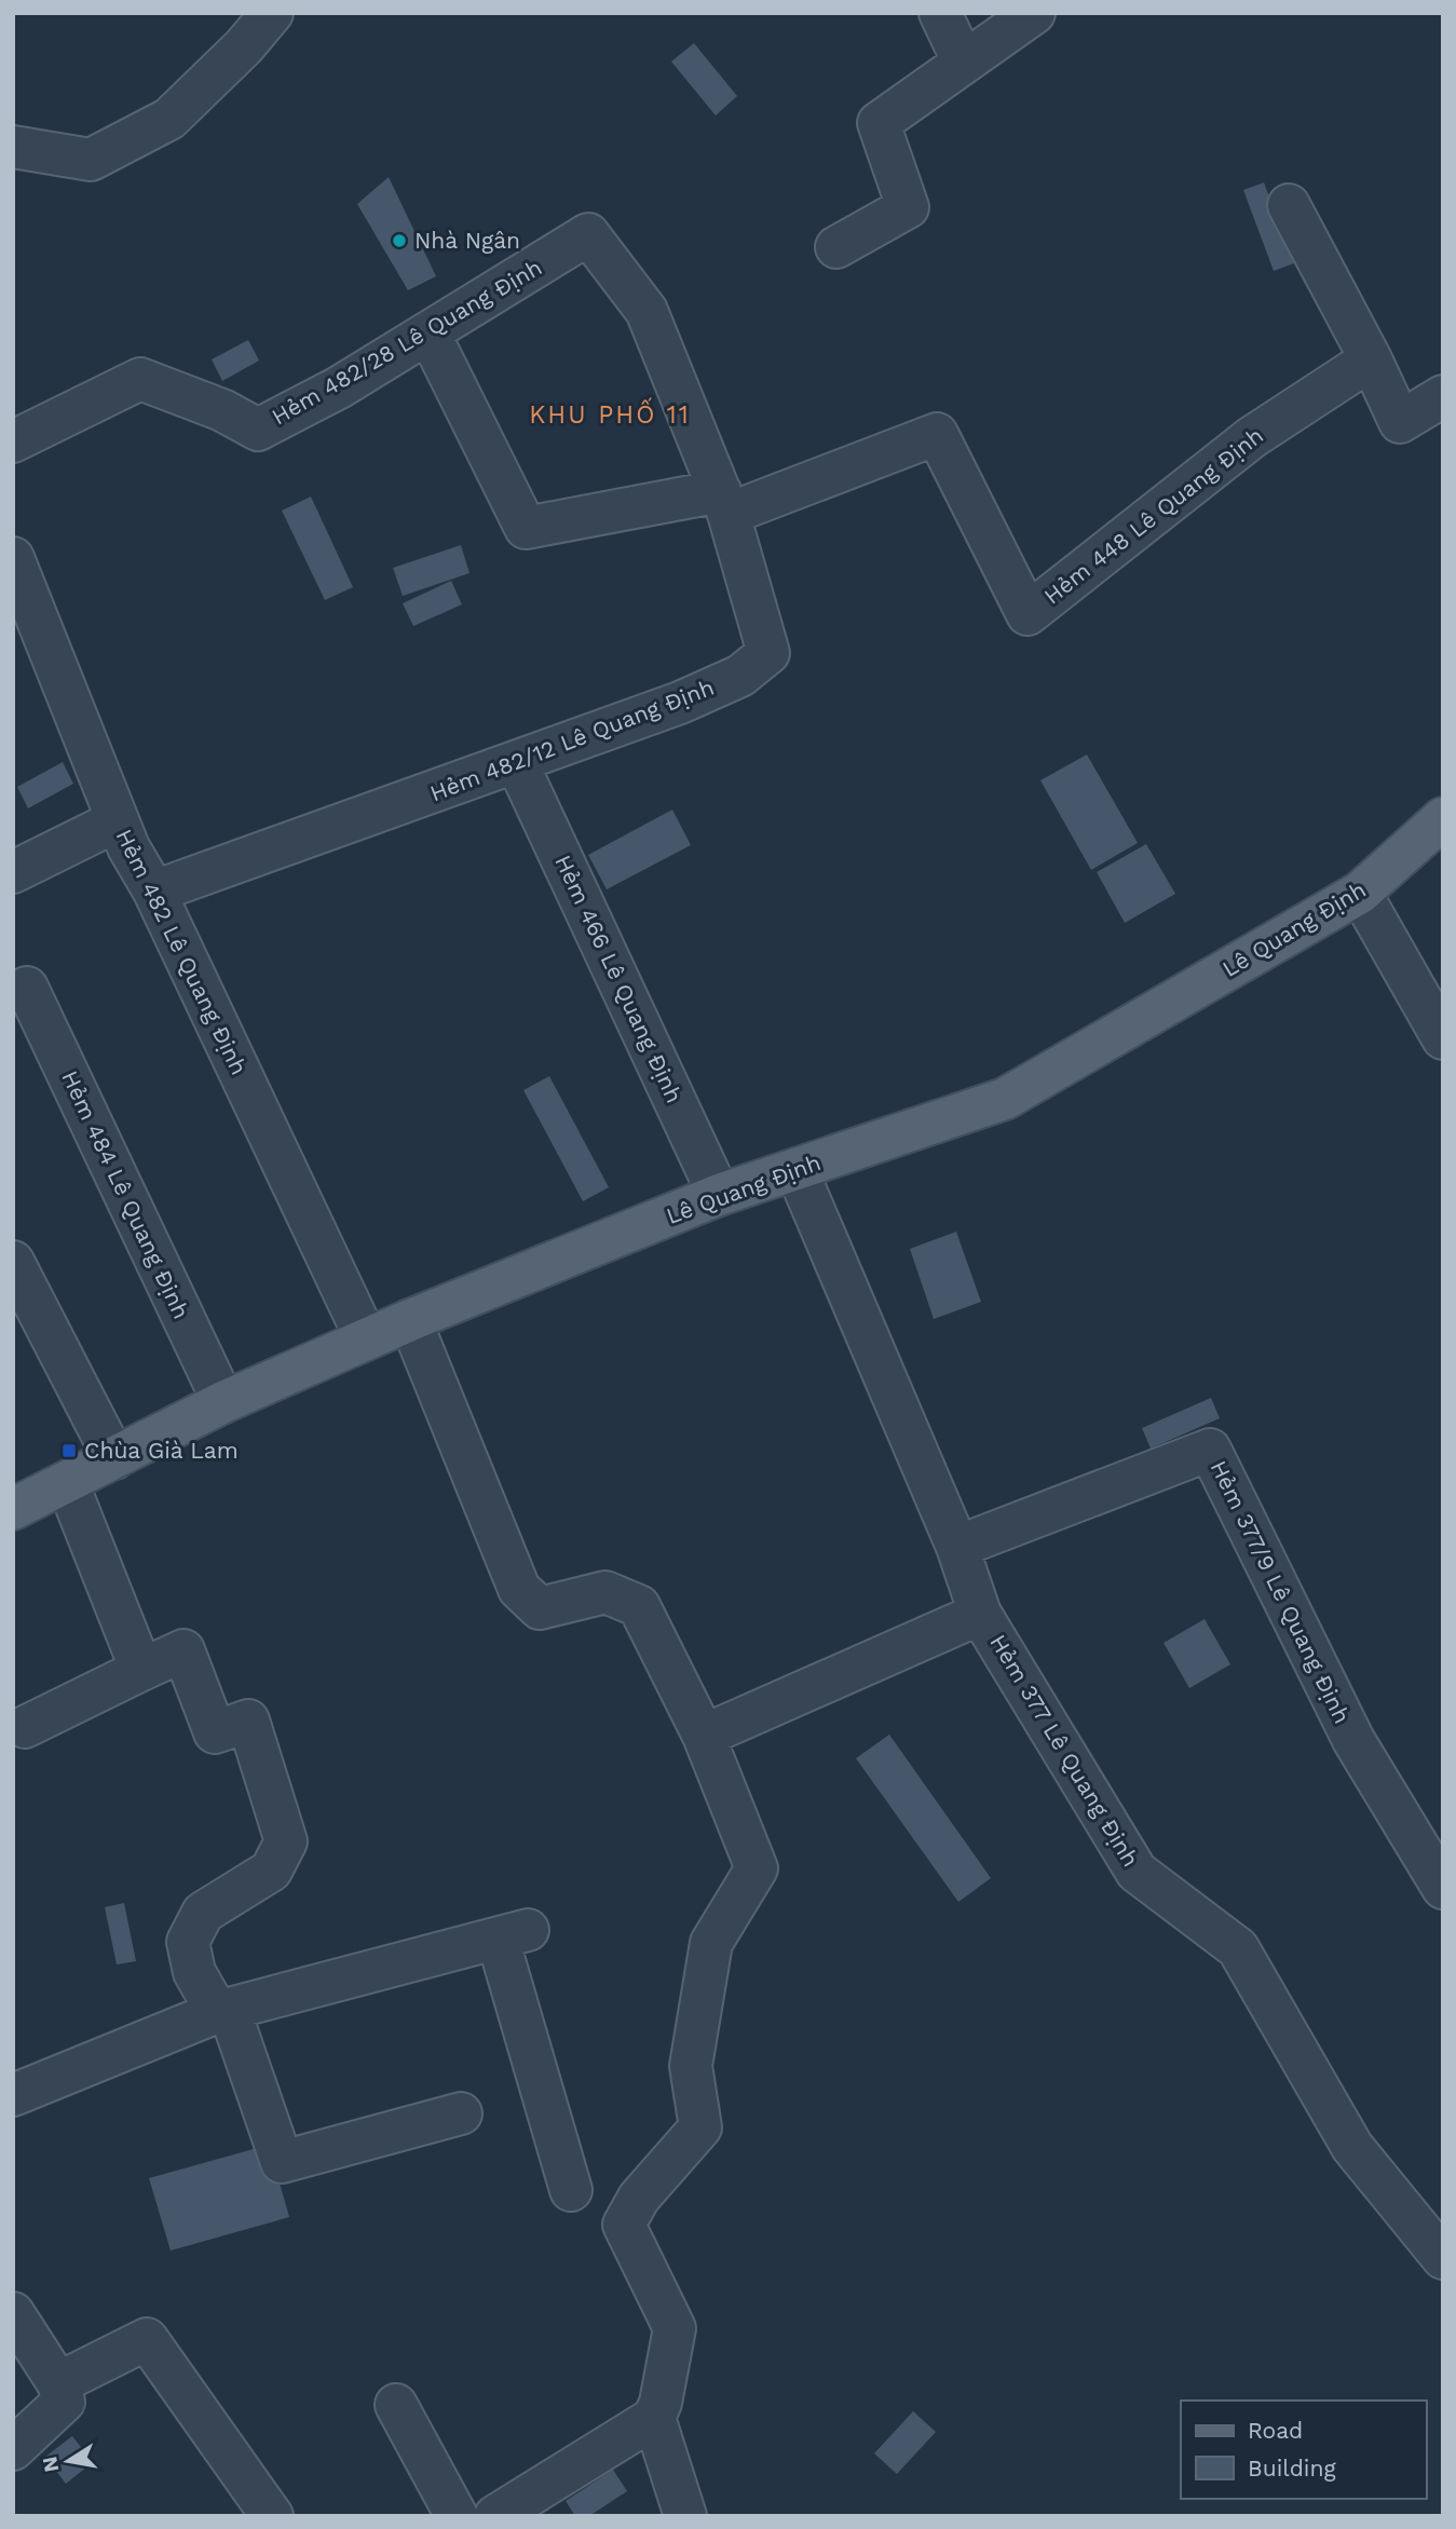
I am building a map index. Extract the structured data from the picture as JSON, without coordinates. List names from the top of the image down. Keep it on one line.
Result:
{"streets":{"main road":["Lê Quang Định"],"street":["Hẻm 482/28 Lê Quang Định","Hẻm 448 Lê Quang Định","Hẻm 482/12 Lê Quang Định","Hẻm 482 Lê Quang Định","Hẻm 466 Lê Quang Định","Hẻm 484 Lê Quang Định","Hẻm 377/9 Lê Quang Định","Hẻm 377 Lê Quang Định"]},"crossings":[["Hẻm 482/28 Lê Quang Định","Hẻm 482/12 Lê Quang Định"],["Hẻm 448 Lê Quang Định","Hẻm 482/12 Lê Quang Định"],["Hẻm 482/12 Lê Quang Định","Hẻm 482 Lê Quang Định"],["Hẻm 482/12 Lê Quang Định","Hẻm 466 Lê Quang Định"],["Lê Quang Định","Hẻm 482 Lê Quang Định"],["Lê Quang Định","Hẻm 466 Lê Quang Định"],["Lê Quang Định","Hẻm 484 Lê Quang Định"],["Lê Quang Định","Hẻm 377 Lê Quang Định"],["Hẻm 377/9 Lê Quang Định","Hẻm 377 Lê Quang Định"]],"districts":["KHU PHỐ 11"],"places":{"other":["Nhà Ngân"],"transit":["Chùa Già Lam"]},"legend":["Road","Building"],"north":"left"}
